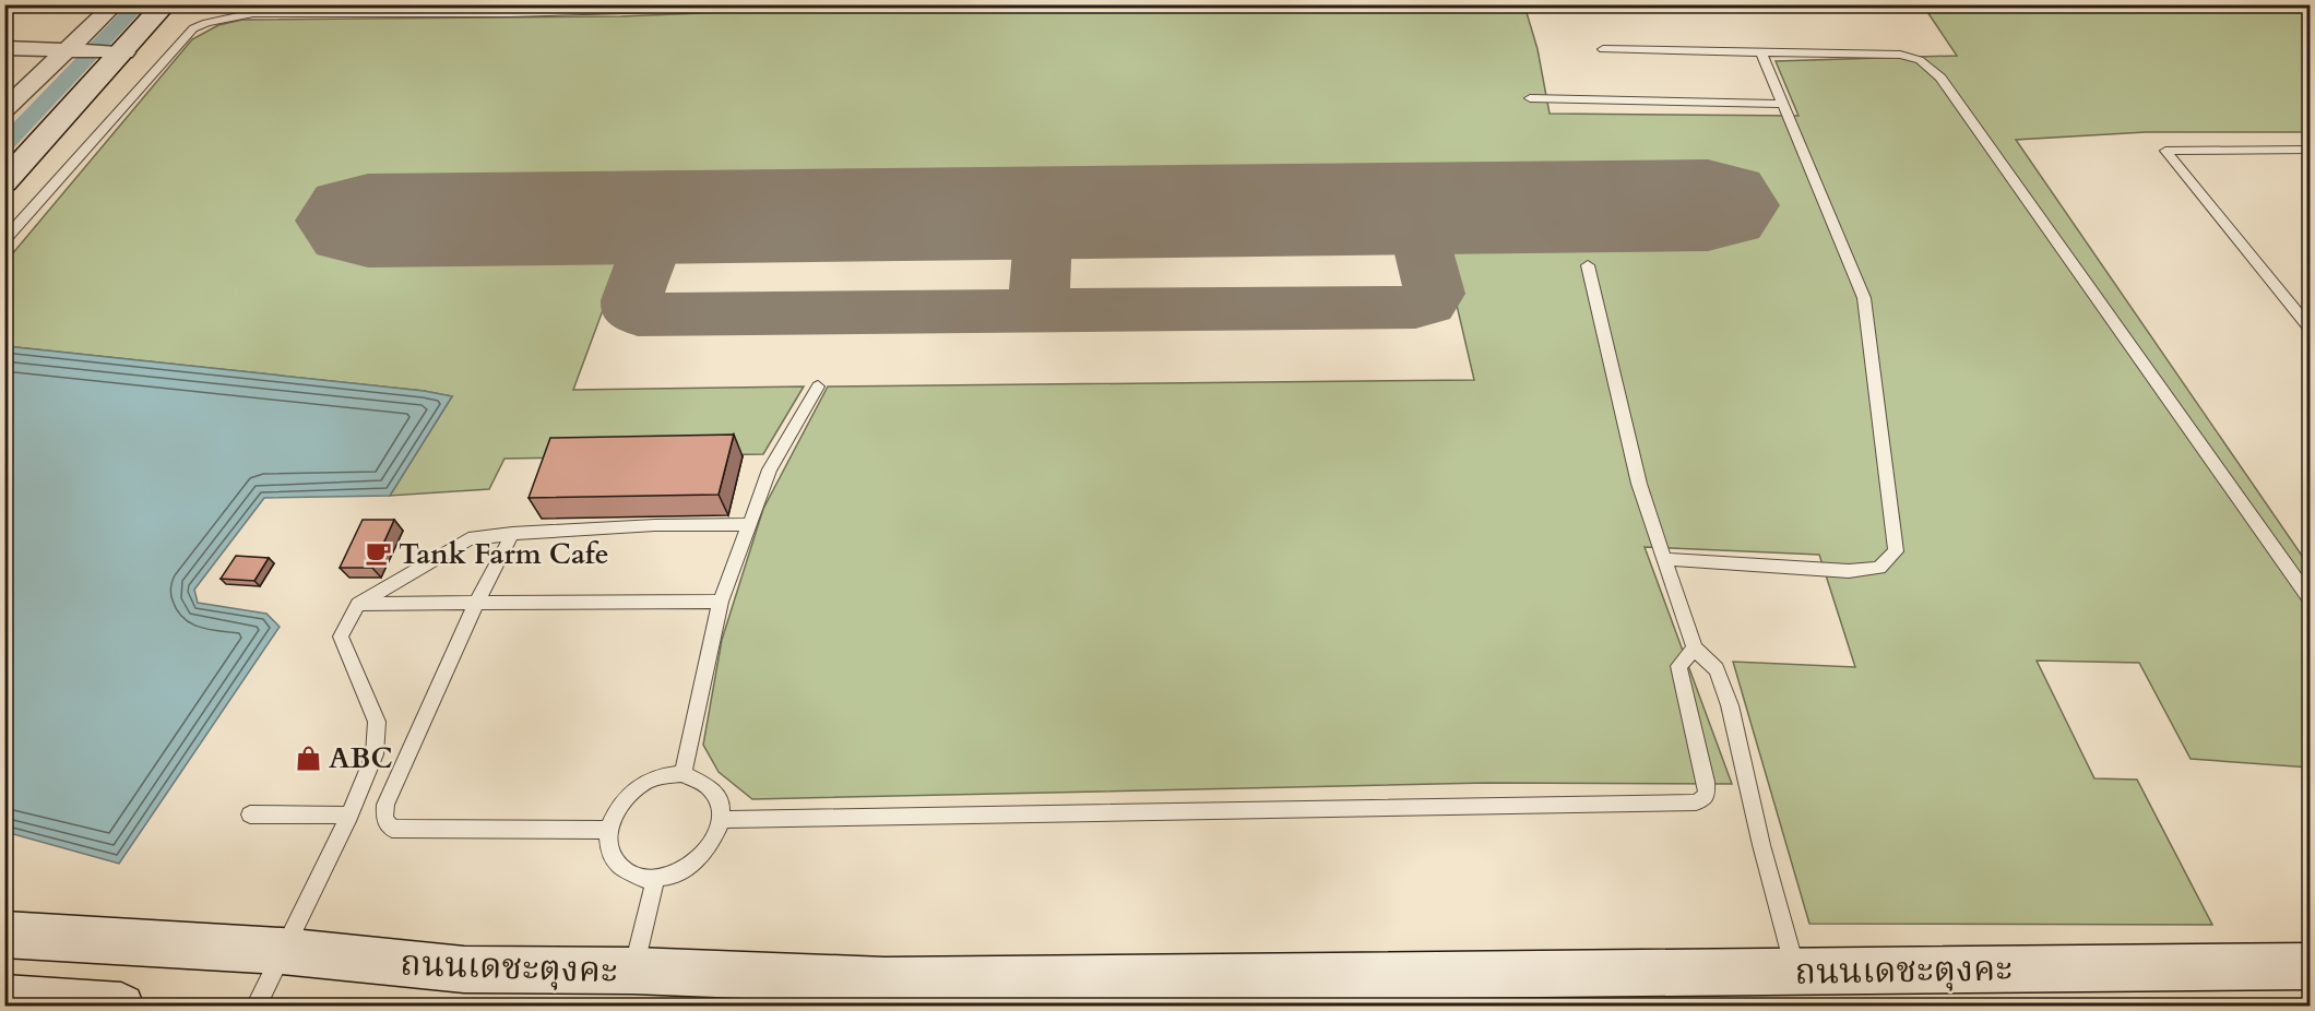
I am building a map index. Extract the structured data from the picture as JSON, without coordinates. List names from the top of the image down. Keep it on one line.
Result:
{"streets":{"street":["ถนนเดชะตุงคะ"]},"places":{"cafe":["Tank Farm Cafe"],"shop":["ABC"]}}
